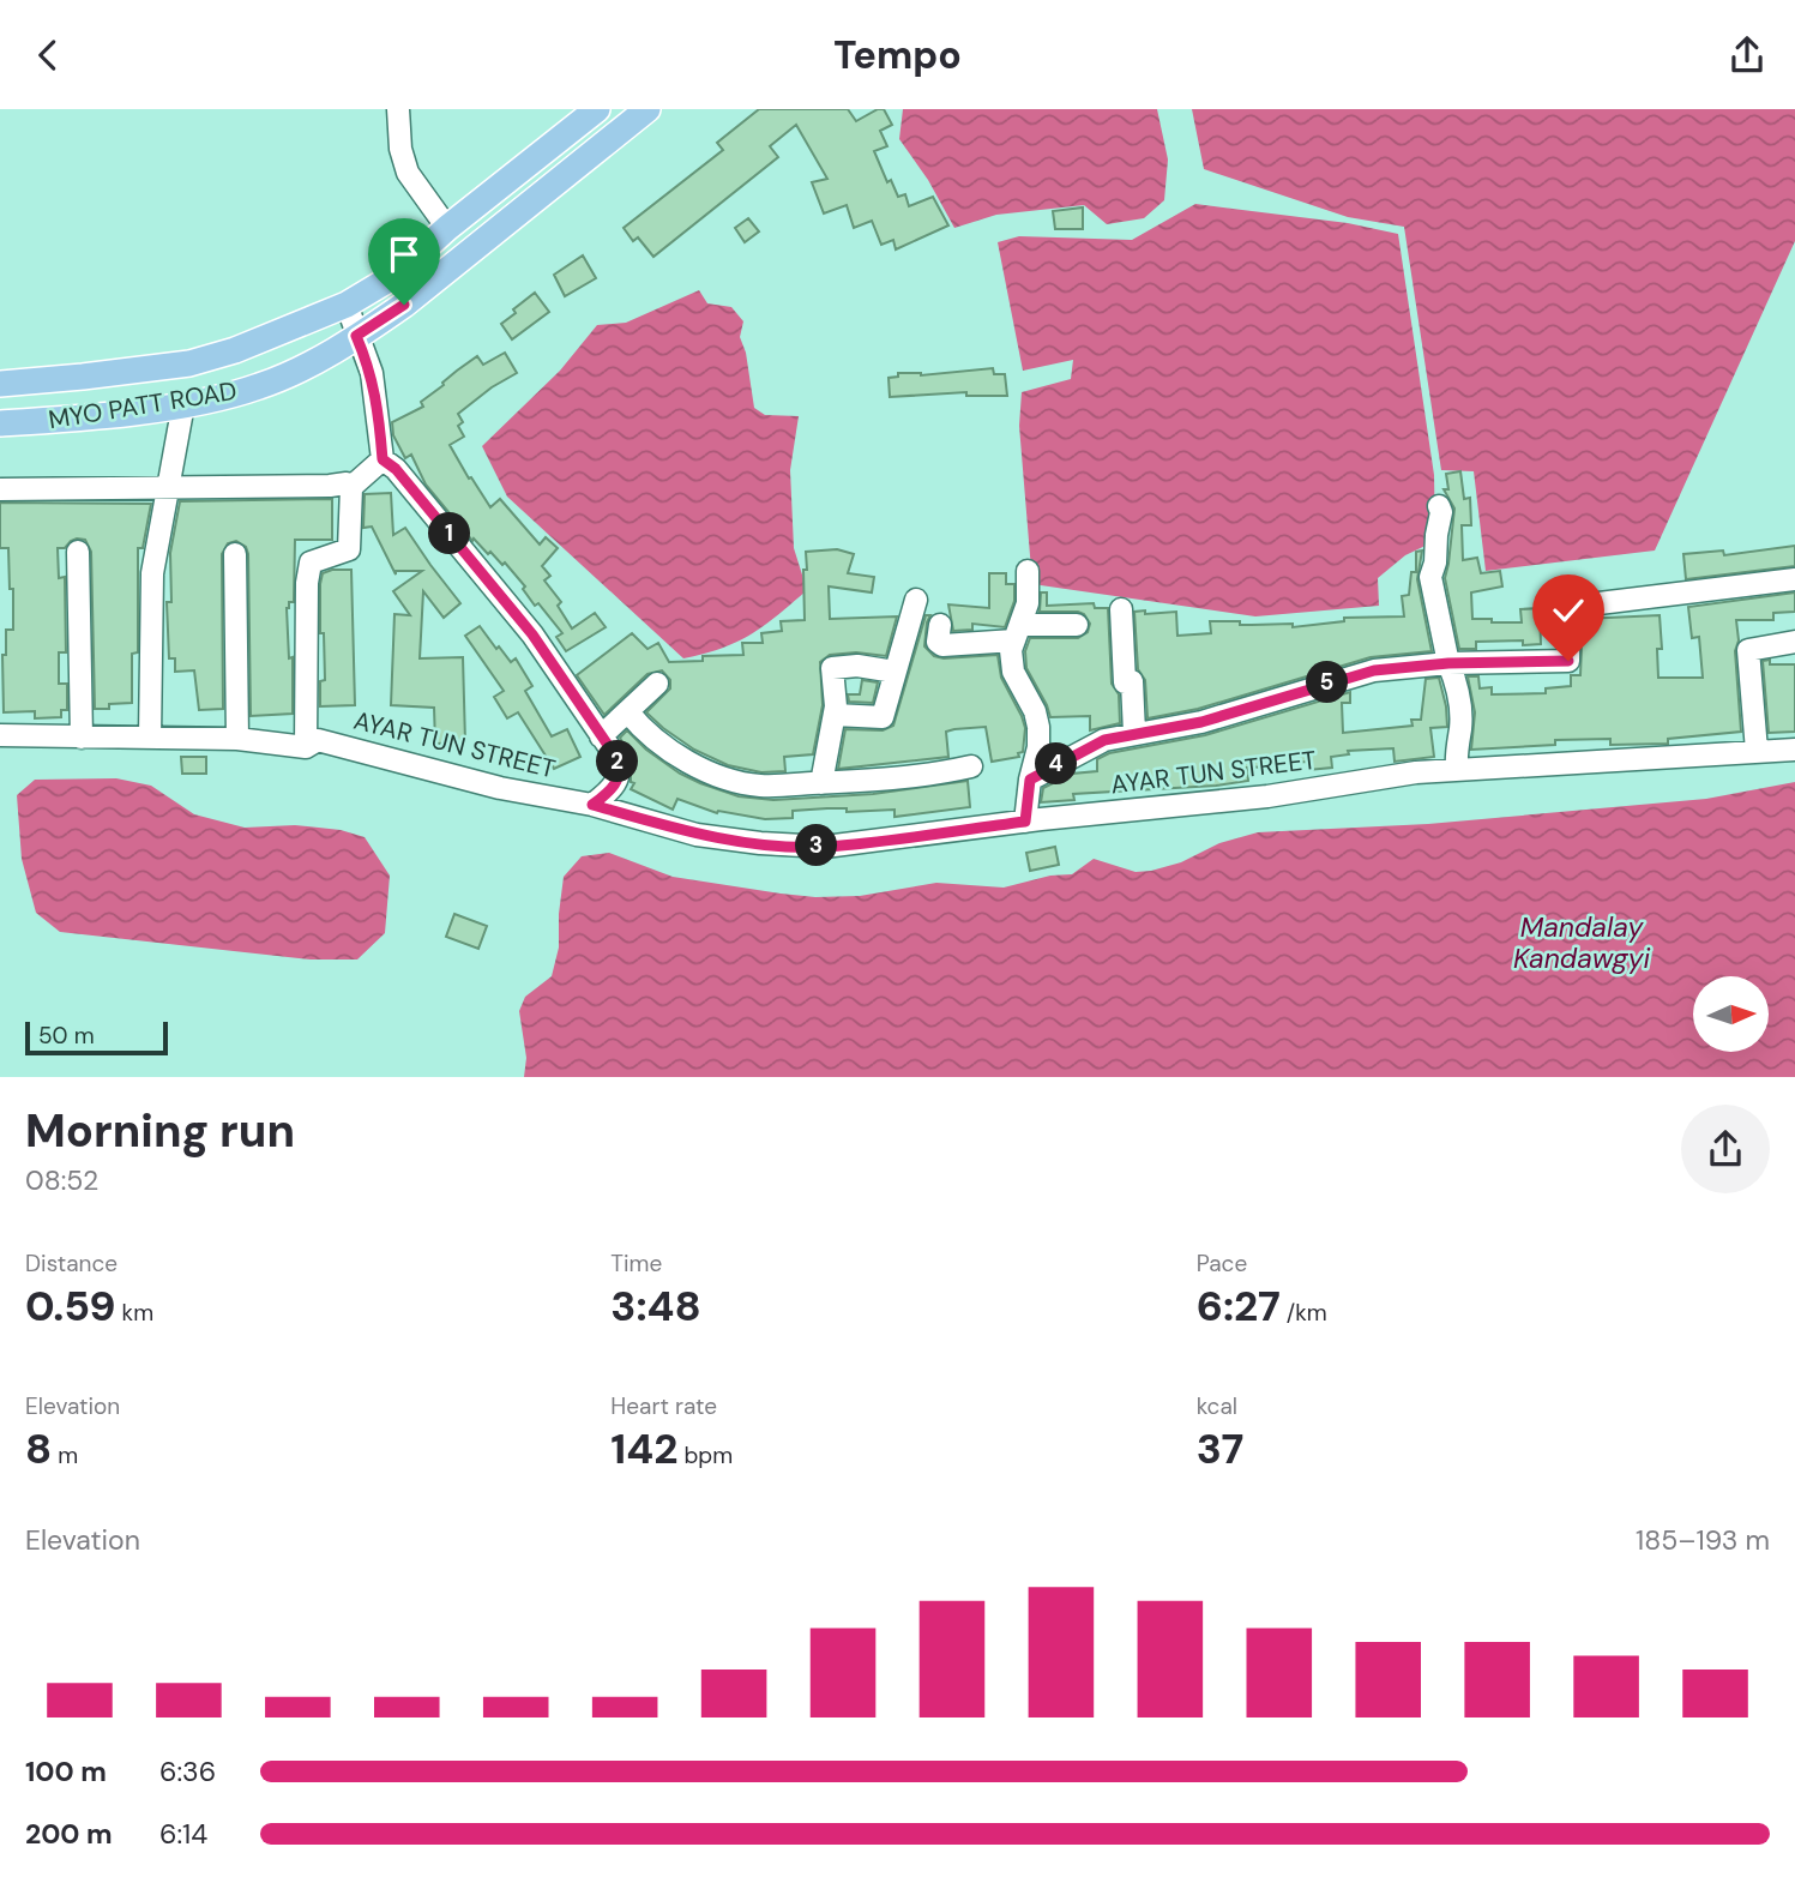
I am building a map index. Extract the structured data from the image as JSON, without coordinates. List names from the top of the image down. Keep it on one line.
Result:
{"streets":{"main road":["MYO PATT ROAD"],"street":["AYAR TUN STREET"]},"water":["Mandalay Kandawgyi"],"scale_bar":"50 m","north":"right","page":{"header":"Tempo","pins":["1","5","2","4","3"],"scale":"50 m","heading":["Morning run","08:52"],"stats":[["Distance","0.59 km"],["Time","3:48"],["Pace","6:27 /km"],["Elevation","8 m"],["Heart rate","142 bpm"],["kcal","37"]],"chart":["Elevation","185–193 m"],"list":[{"name":"100 m","note":"6:36"},{"name":"200 m","note":"6:14"}]}}
